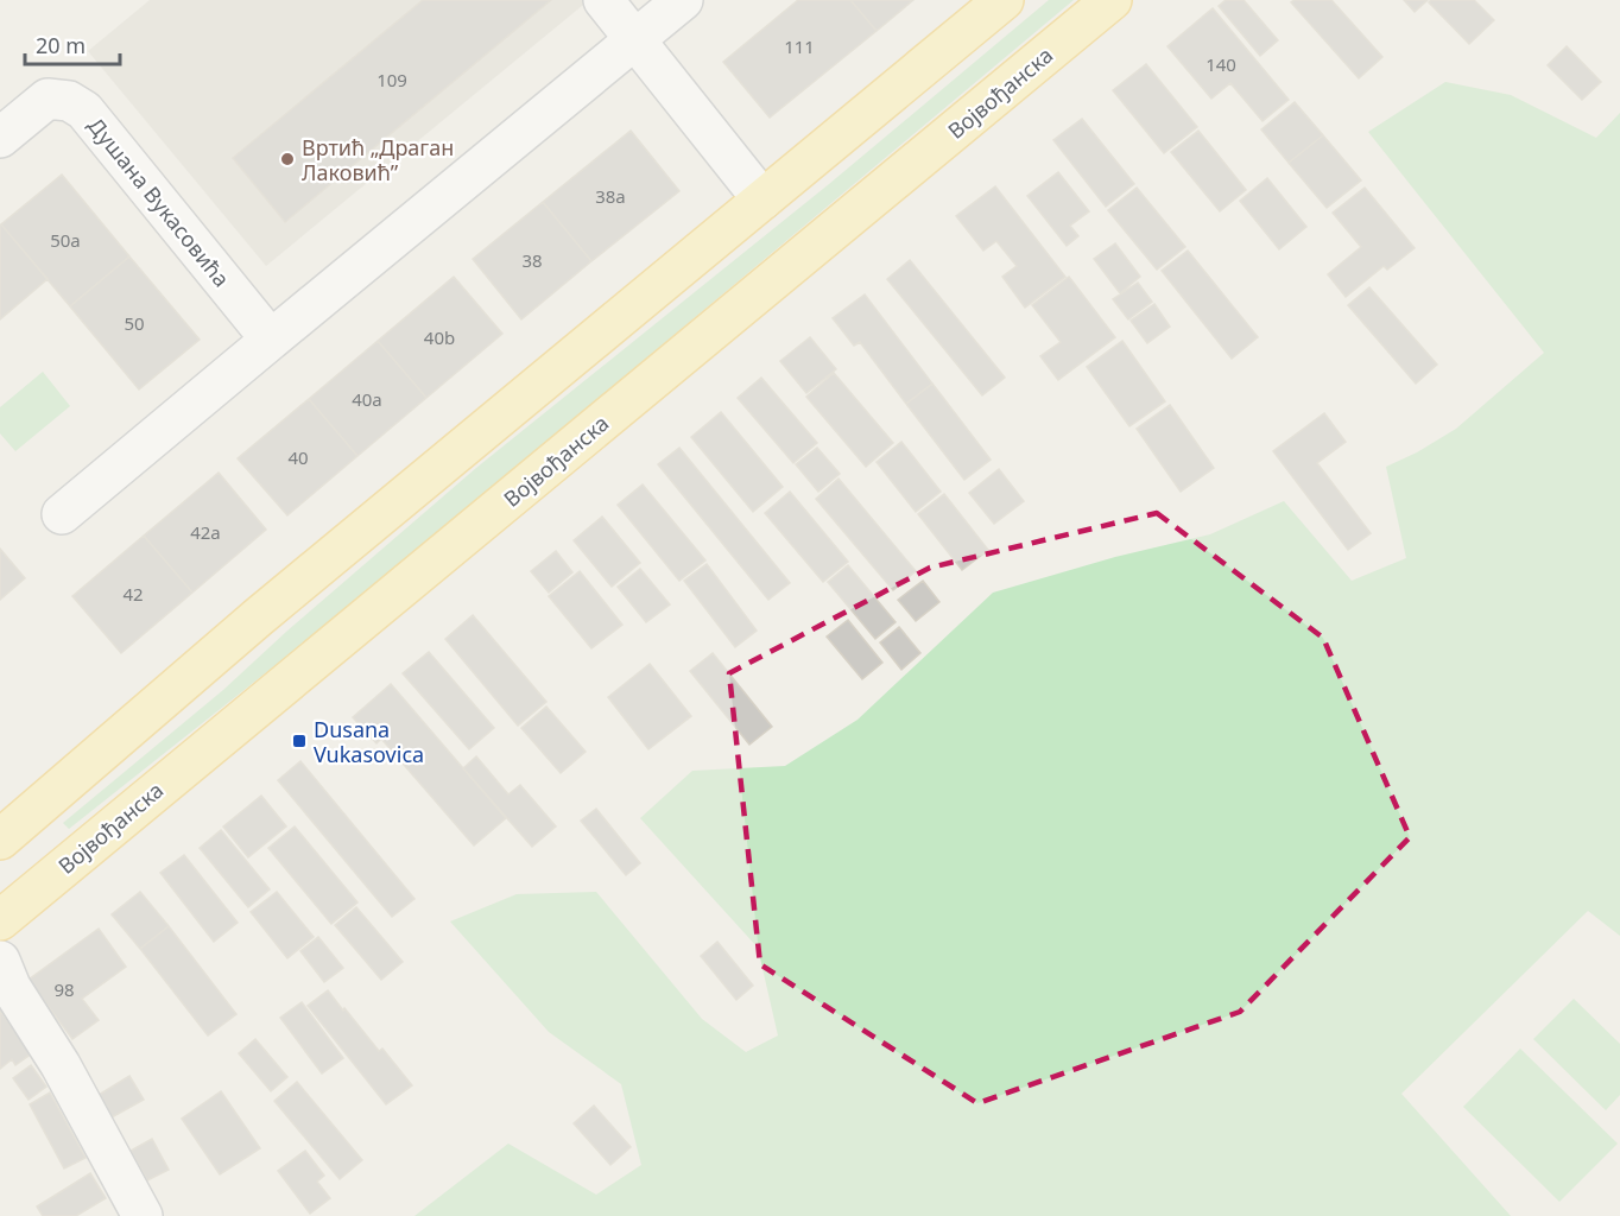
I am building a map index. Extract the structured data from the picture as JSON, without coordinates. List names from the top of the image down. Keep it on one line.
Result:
{"streets":{"main road":["Војвођанска"],"street":["Душана Вукасовића"]},"places":{"other":["Вртић „Драган Лаковић”"],"transit":["Dusana Vukasovica"]},"house_numbers":["111","140","109","38a","50a","38","50","40b","40a","40","42a","42","98"],"scale_bar":"20 m"}
